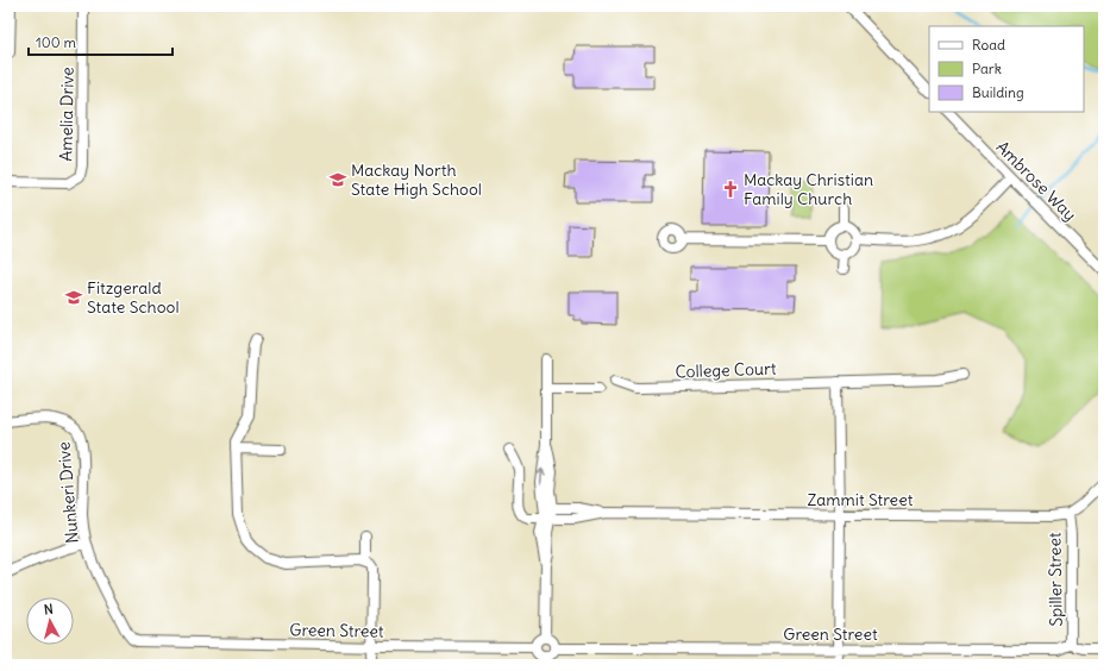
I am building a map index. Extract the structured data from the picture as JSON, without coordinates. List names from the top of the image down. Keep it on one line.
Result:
{"streets":{"street":["Amelia Drive","Ambrose Way","College Court","Nunkeri Drive","Zammit Street","Spiller Street","Green Street"]},"crossings":[["Nunkeri Drive","Green Street"],["Zammit Street","Spiller Street"],["Spiller Street","Green Street"]],"places":{"school or university":["Mackay North State High School","Fitzgerald State School"],"church":["Mackay Christian Family Church"]},"legend":["Road","Park","Building"],"scale_bar":"100 m","north":"top"}
